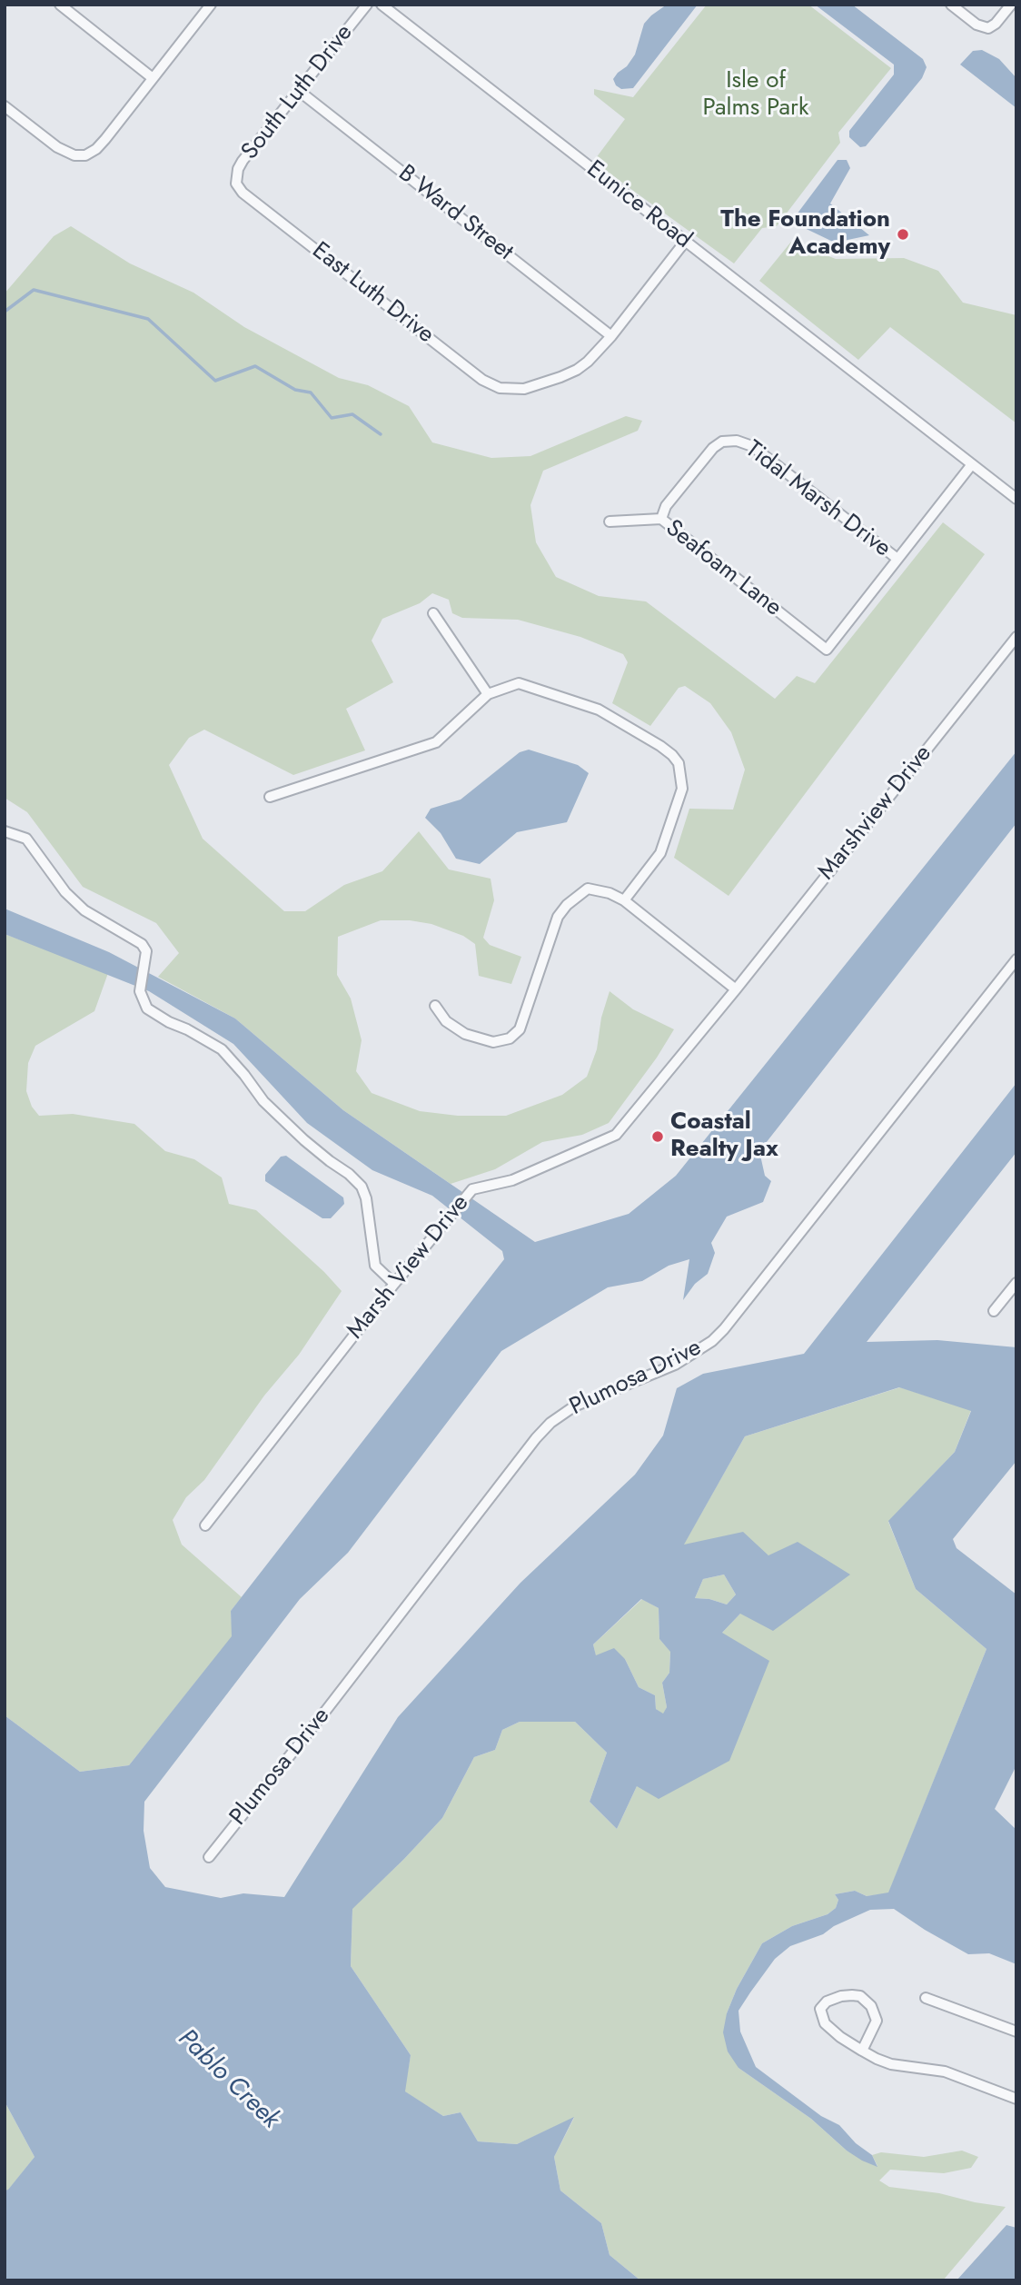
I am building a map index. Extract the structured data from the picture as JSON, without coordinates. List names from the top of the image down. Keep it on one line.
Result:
{"streets":{"street":["South Luth Drive","Eunice Road","B Ward Street","East Luth Drive","Tidal Marsh Drive","Seafoam Lane","Marshview Drive","Marsh View Drive","Plumosa Drive"]},"crossings":[["South Luth Drive","B Ward Street"],["South Luth Drive","East Luth Drive"],["B Ward Street","East Luth Drive"],["Tidal Marsh Drive","Seafoam Lane"],["Marshview Drive","Marsh View Drive"]],"water":["Pablo Creek"],"parks":["Isle of Palms Park"],"places":["The Foundation Academy","Coastal Realty Jax"]}
